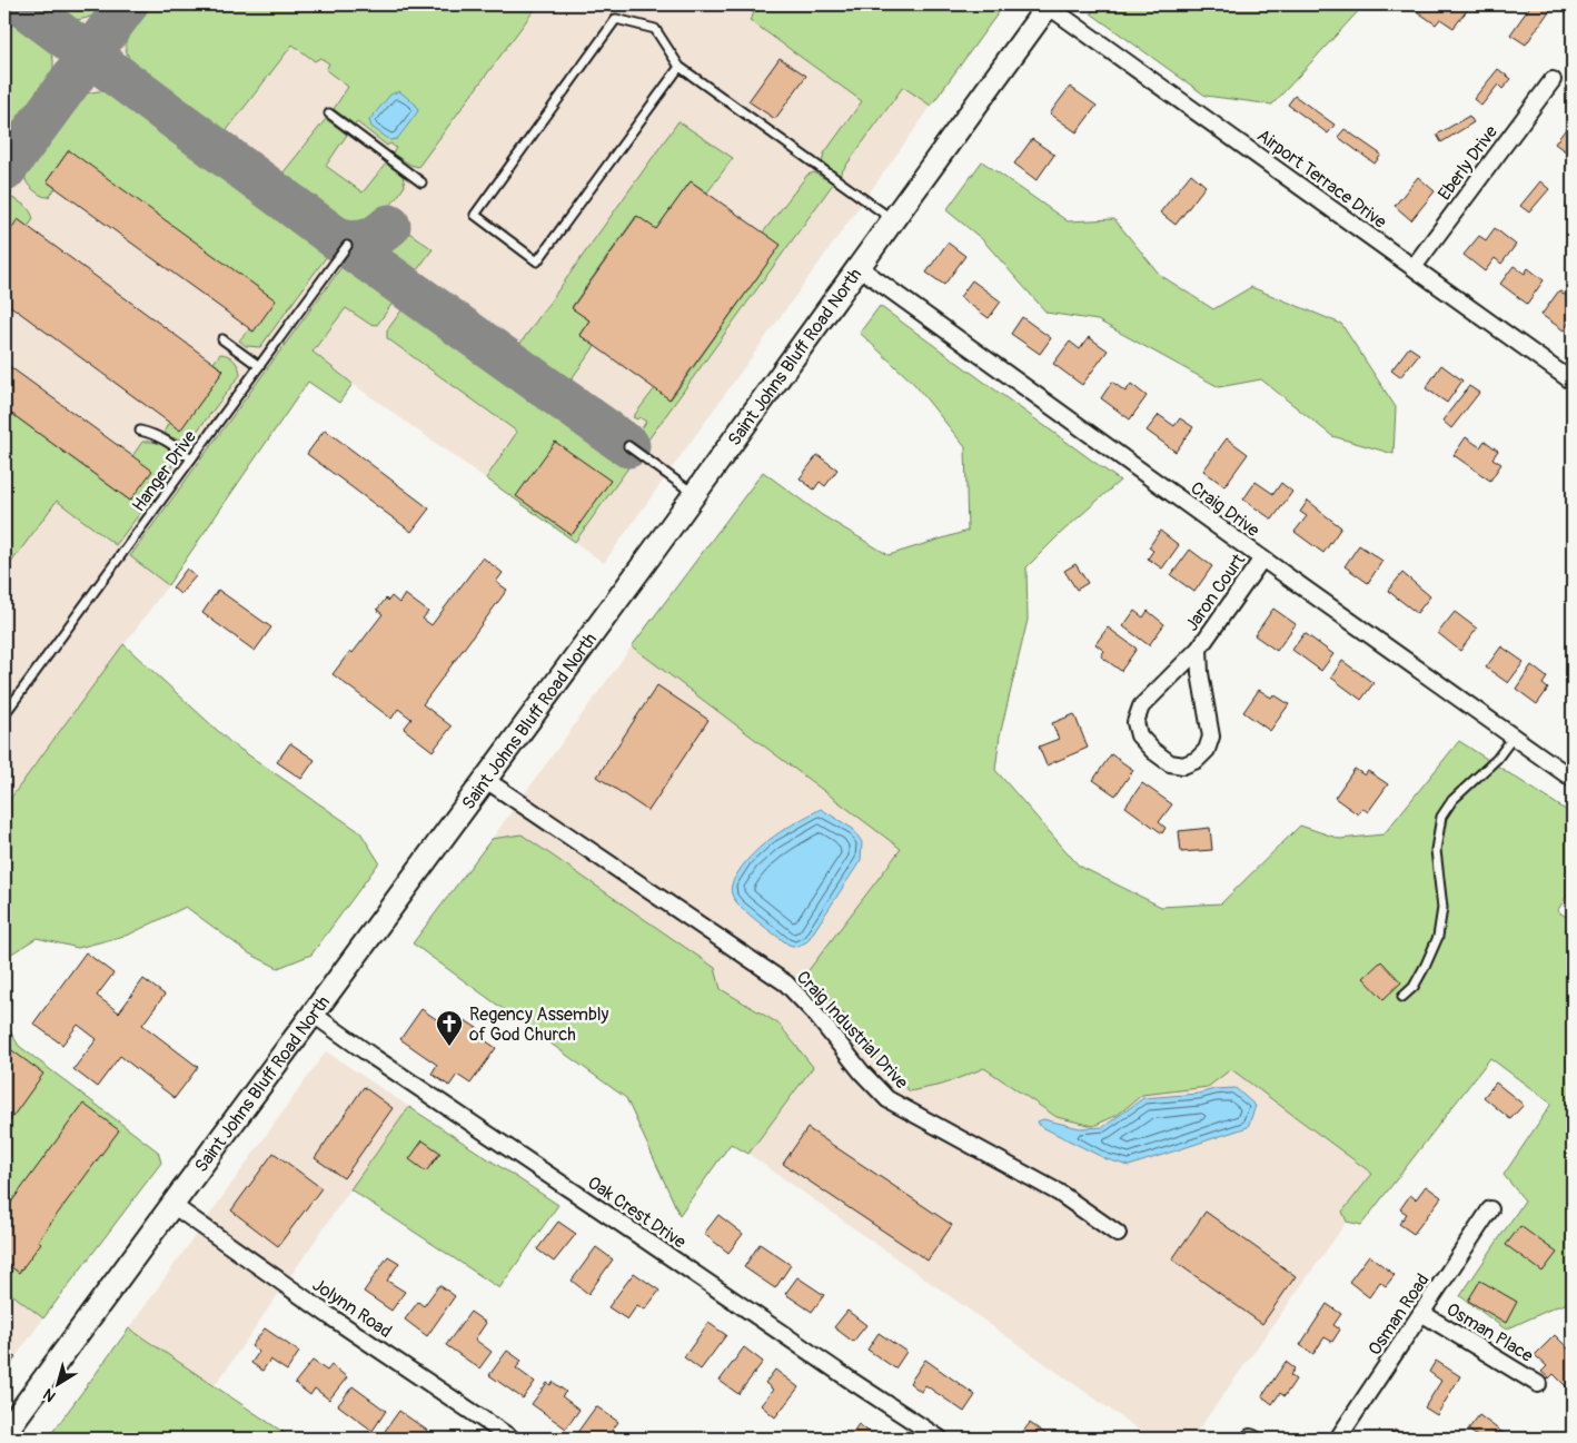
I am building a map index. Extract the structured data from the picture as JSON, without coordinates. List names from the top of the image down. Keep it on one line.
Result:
{"streets":{"main road":["Saint Johns Bluff Road North"],"street":["Eberly Drive","Airport Terrace Drive","Craig Drive","Jaron Court","Craig Industrial Drive","Oak Crest Drive","Jolynn Road","Osman Road","Osman Place"],"lane":["Hanger Drive"]},"crossings":[["Eberly Drive","Airport Terrace Drive"],["Airport Terrace Drive","Saint Johns Bluff Road North"],["Saint Johns Bluff Road North","Craig Drive"],["Saint Johns Bluff Road North","Craig Industrial Drive"],["Saint Johns Bluff Road North","Oak Crest Drive"],["Saint Johns Bluff Road North","Jolynn Road"],["Craig Drive","Jaron Court"],["Osman Road","Osman Place"]],"places":{"church":["Regency Assembly of God Church"]},"north":"bottom left"}
